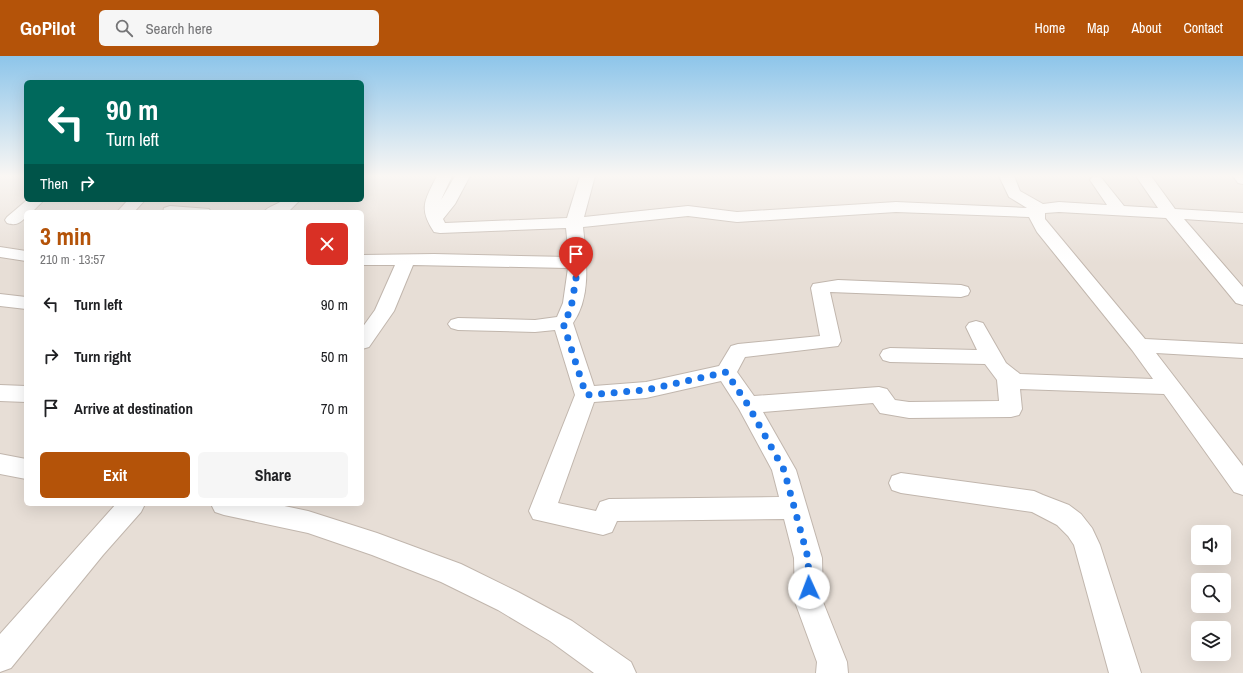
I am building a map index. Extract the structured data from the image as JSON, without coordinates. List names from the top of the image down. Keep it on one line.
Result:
{"page":{"header":"GoPilot","search":"Search here","nav":["Home","Map","About","Contact"],"turn":["90 m","Turn left"],"then":"Then","heading":["3 min","210 m · 13:57"],"list":[{"name":"Turn left","value":"90 m"},{"name":"Turn right","value":"50 m"},{"name":"Arrive at destination","value":"70 m"}],"buttons":["Exit","Share"]}}
